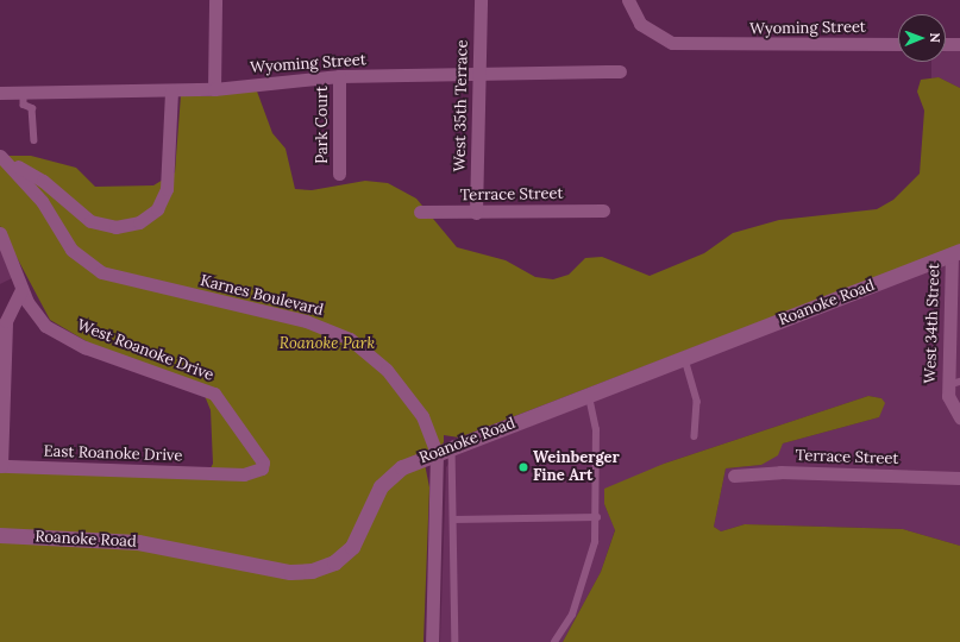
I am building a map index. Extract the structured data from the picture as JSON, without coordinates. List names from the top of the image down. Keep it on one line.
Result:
{"streets":{"street":["Wyoming Street","West 35th Terrace","Park Court","Terrace Street","Karnes Boulevard","Roanoke Road","West 34th Street","West Roanoke Drive","East Roanoke Drive"]},"crossings":[["Wyoming Street","West 35th Terrace"],["Wyoming Street","Park Court"],["West 35th Terrace","Terrace Street"],["Karnes Boulevard","Roanoke Road"],["Roanoke Road","West 34th Street"],["West Roanoke Drive","East Roanoke Drive"]],"parks":["Roanoke Park"],"places":["Weinberger Fine Art"],"north":"right"}
